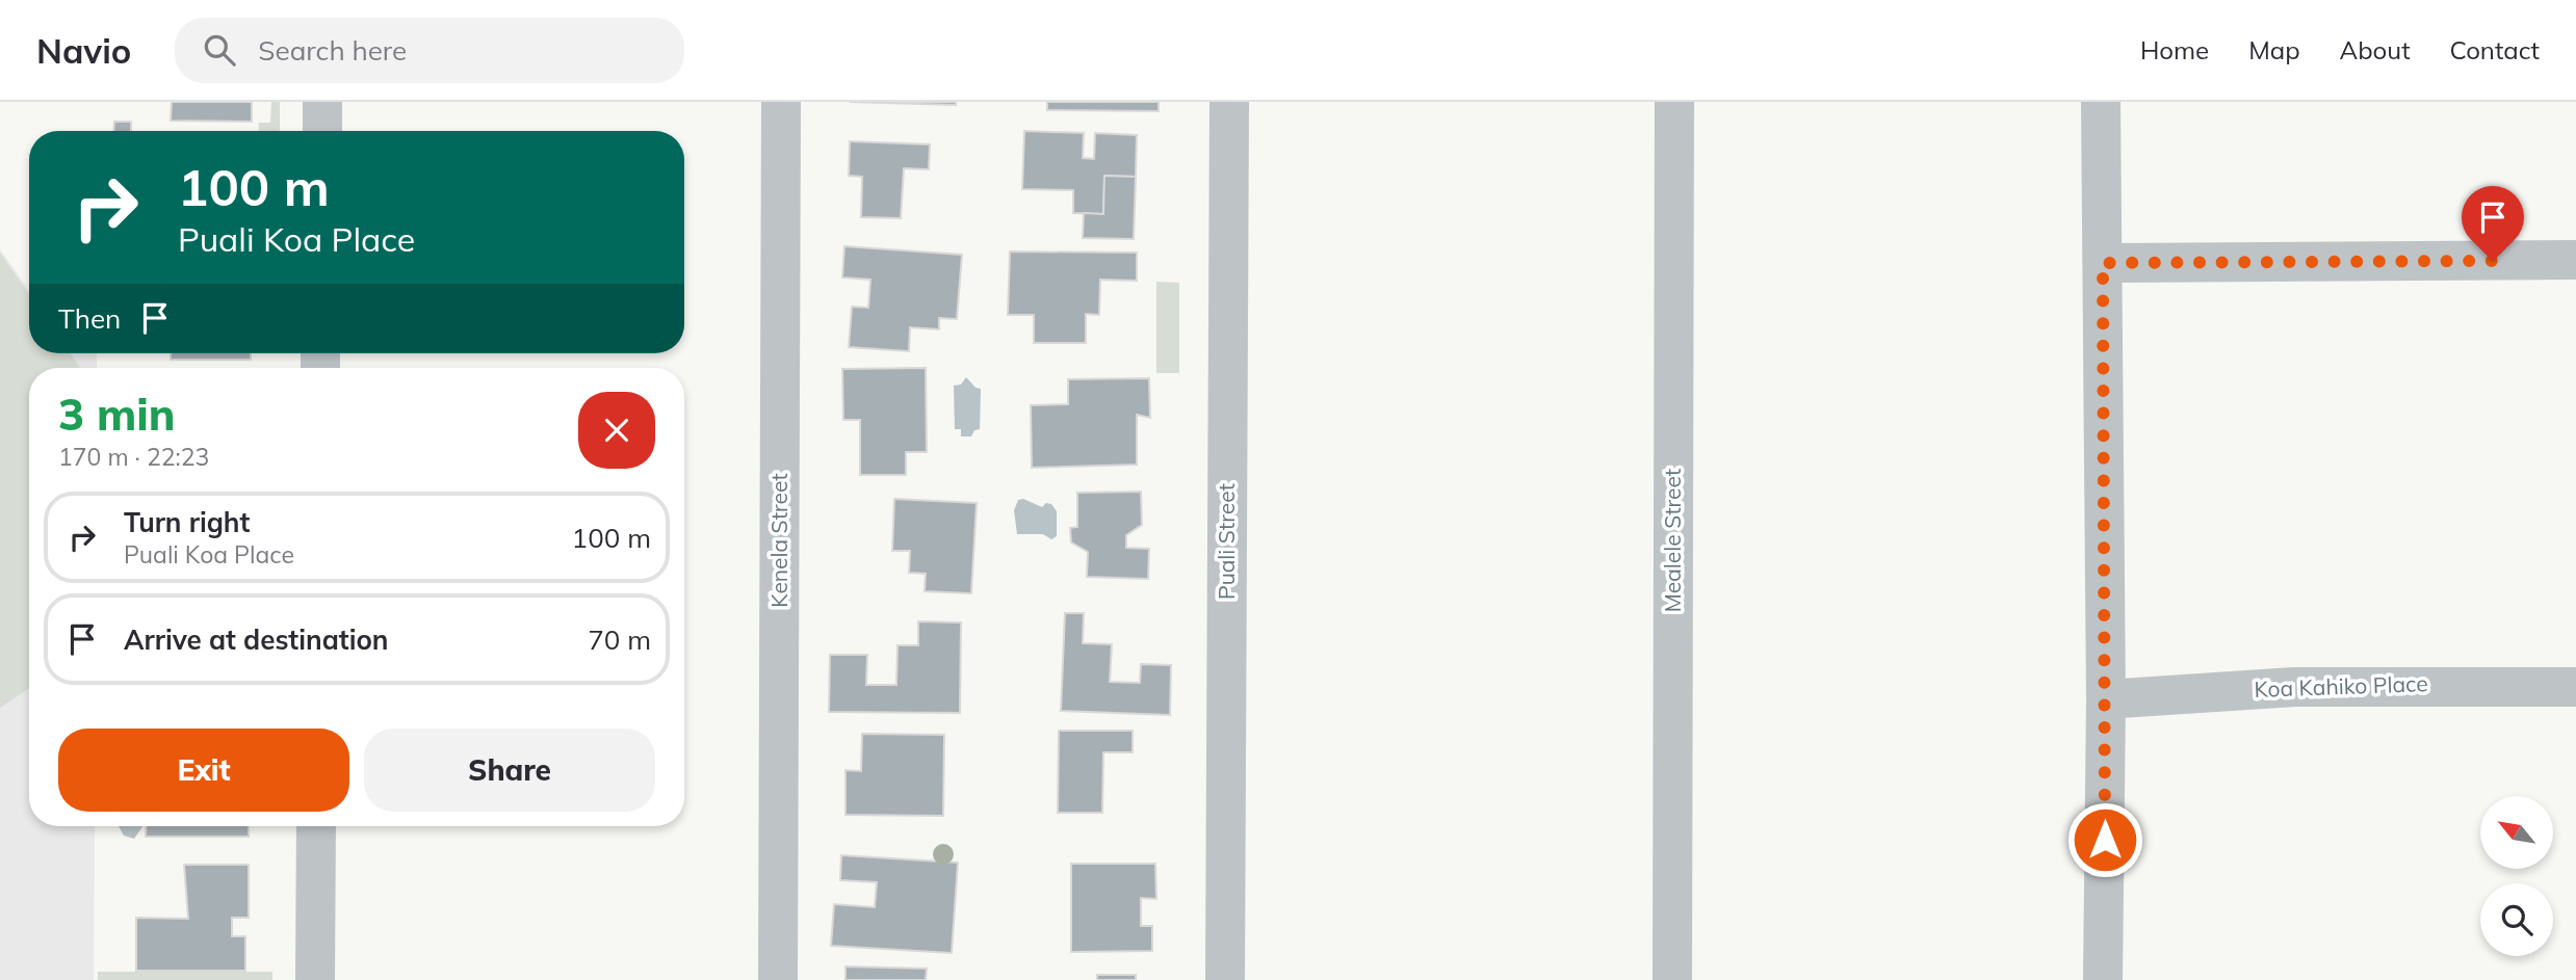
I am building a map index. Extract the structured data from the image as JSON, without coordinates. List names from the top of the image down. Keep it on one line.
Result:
{"streets":{"street":["Kenela Street","Mealele Street","Puali Street","Koa Kahiko Place"]},"north":"top left","page":{"header":"Navio","search":"Search here","nav":["Home","Map","About","Contact"],"turn":["100 m","Puali Koa Place"],"then":"Then","heading":["3 min","170 m · 22:23"],"list":[{"name":"Turn right","note":"Puali Koa Place","value":"100 m"},{"name":"Arrive at destination","value":"70 m"}],"buttons":["Exit","Share"]}}
